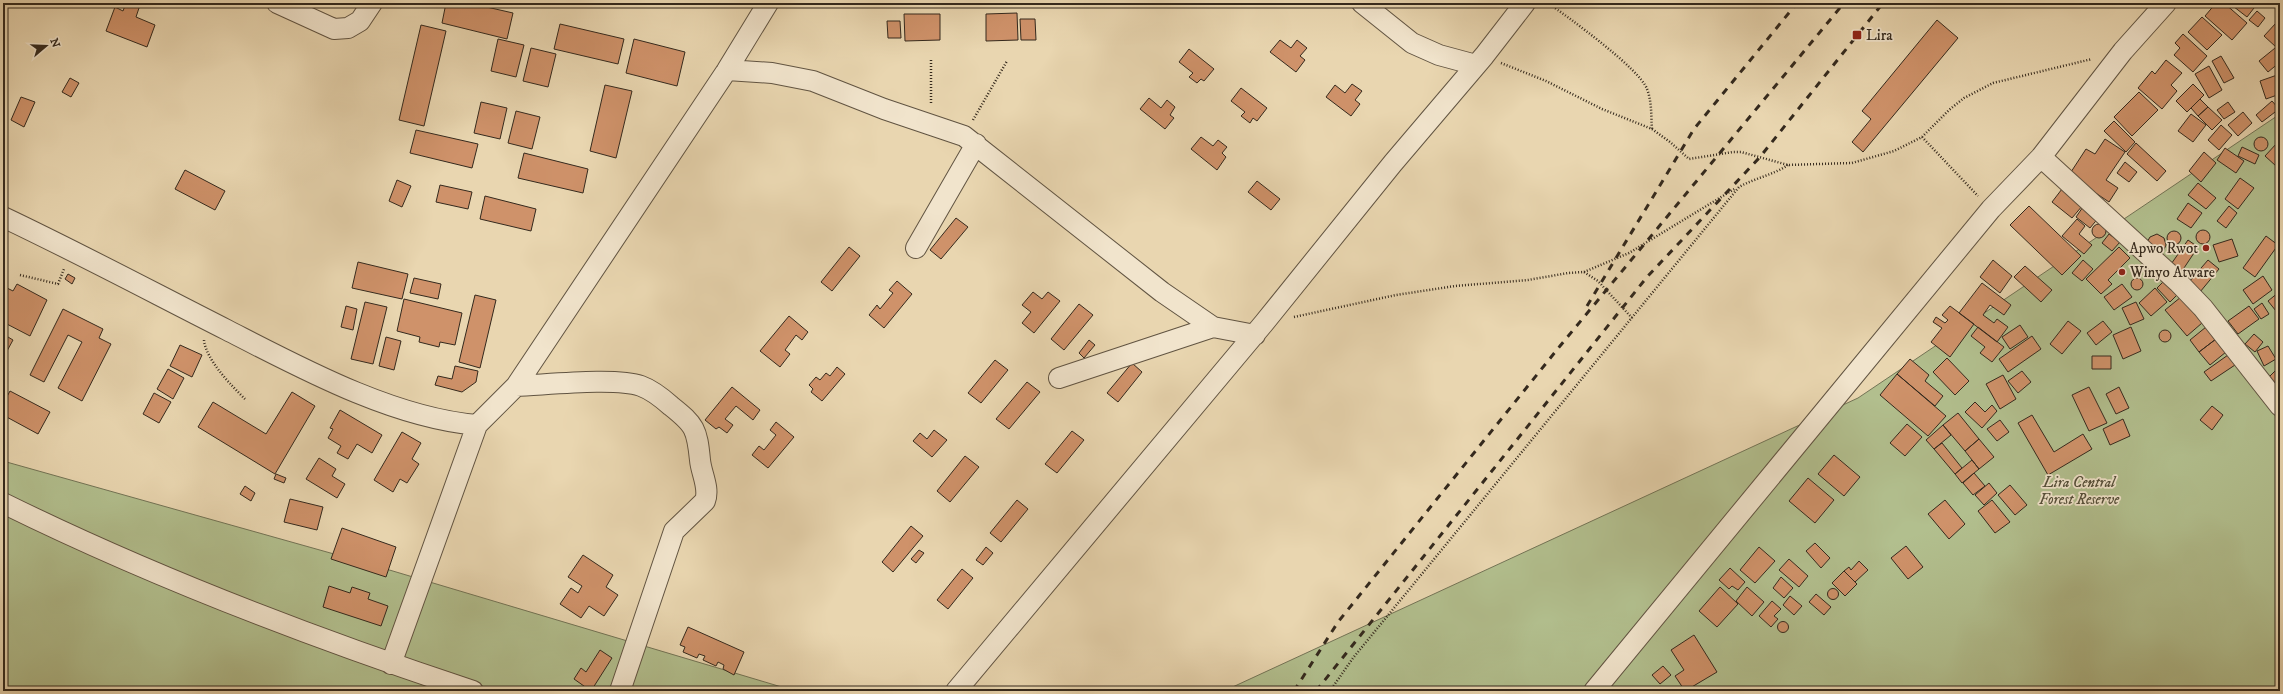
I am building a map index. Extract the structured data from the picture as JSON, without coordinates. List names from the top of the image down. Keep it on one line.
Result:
{"parks":["Lira Central Forest Reserve"],"places":{"transit":["Lira"],"other":["Apwo Rwot","Winyo Atware"]},"north":"right"}
